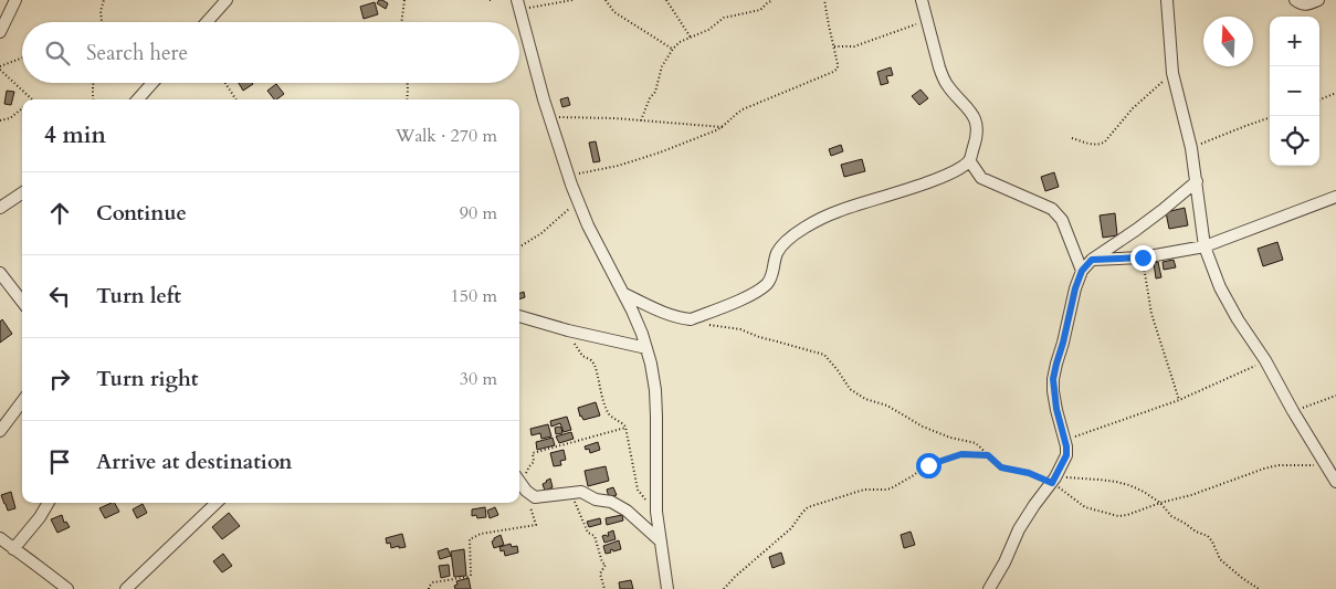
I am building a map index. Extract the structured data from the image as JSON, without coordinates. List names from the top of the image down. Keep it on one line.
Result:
{"north":"top","page":{"map_buttons":["+","−"],"search":"Search here","heading":["4 min","Walk · 270 m"],"list":[["Continue","90 m"],["Turn left","150 m"],["Turn right","30 m"],"Arrive at destination"]}}
